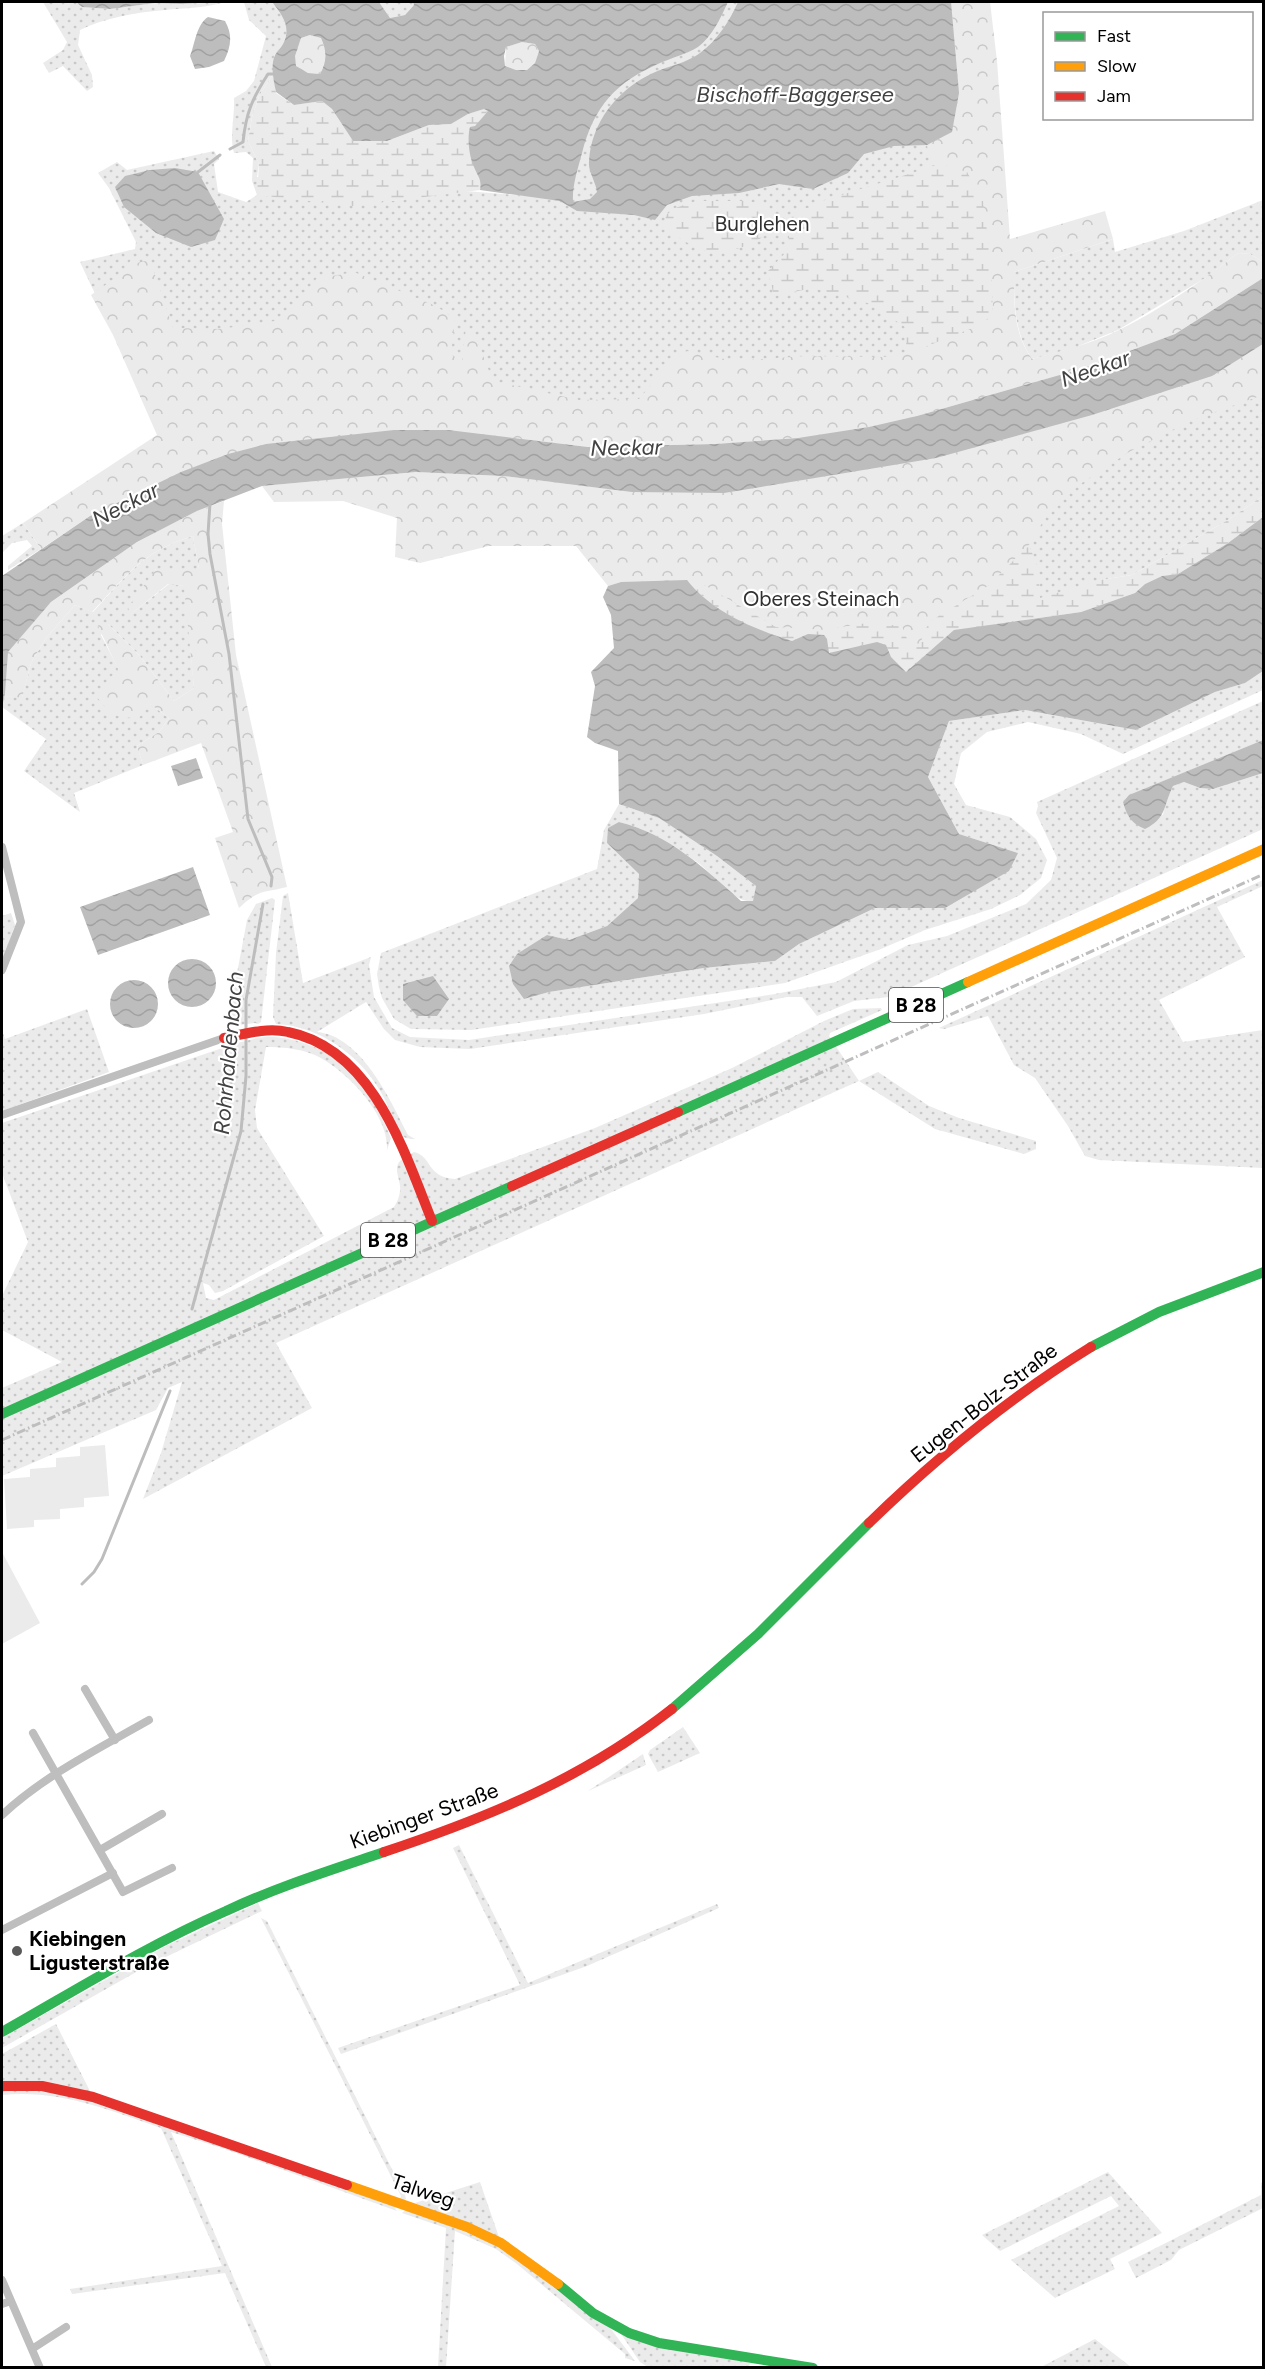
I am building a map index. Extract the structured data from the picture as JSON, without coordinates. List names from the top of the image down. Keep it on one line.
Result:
{"streets":{"street":["B 28","Eugen-Bolz-Straße","Kiebinger Straße","Talweg"]},"crossings":[["Eugen-Bolz-Straße","Kiebinger Straße"]],"water":["Bischoff-Baggersee","Neckar","Rohrhaldenbach"],"parks":["Burglehen","Oberes Steinach"],"places":["Kiebingen Ligusterstraße"],"legend":["Fast","Slow","Jam"]}
